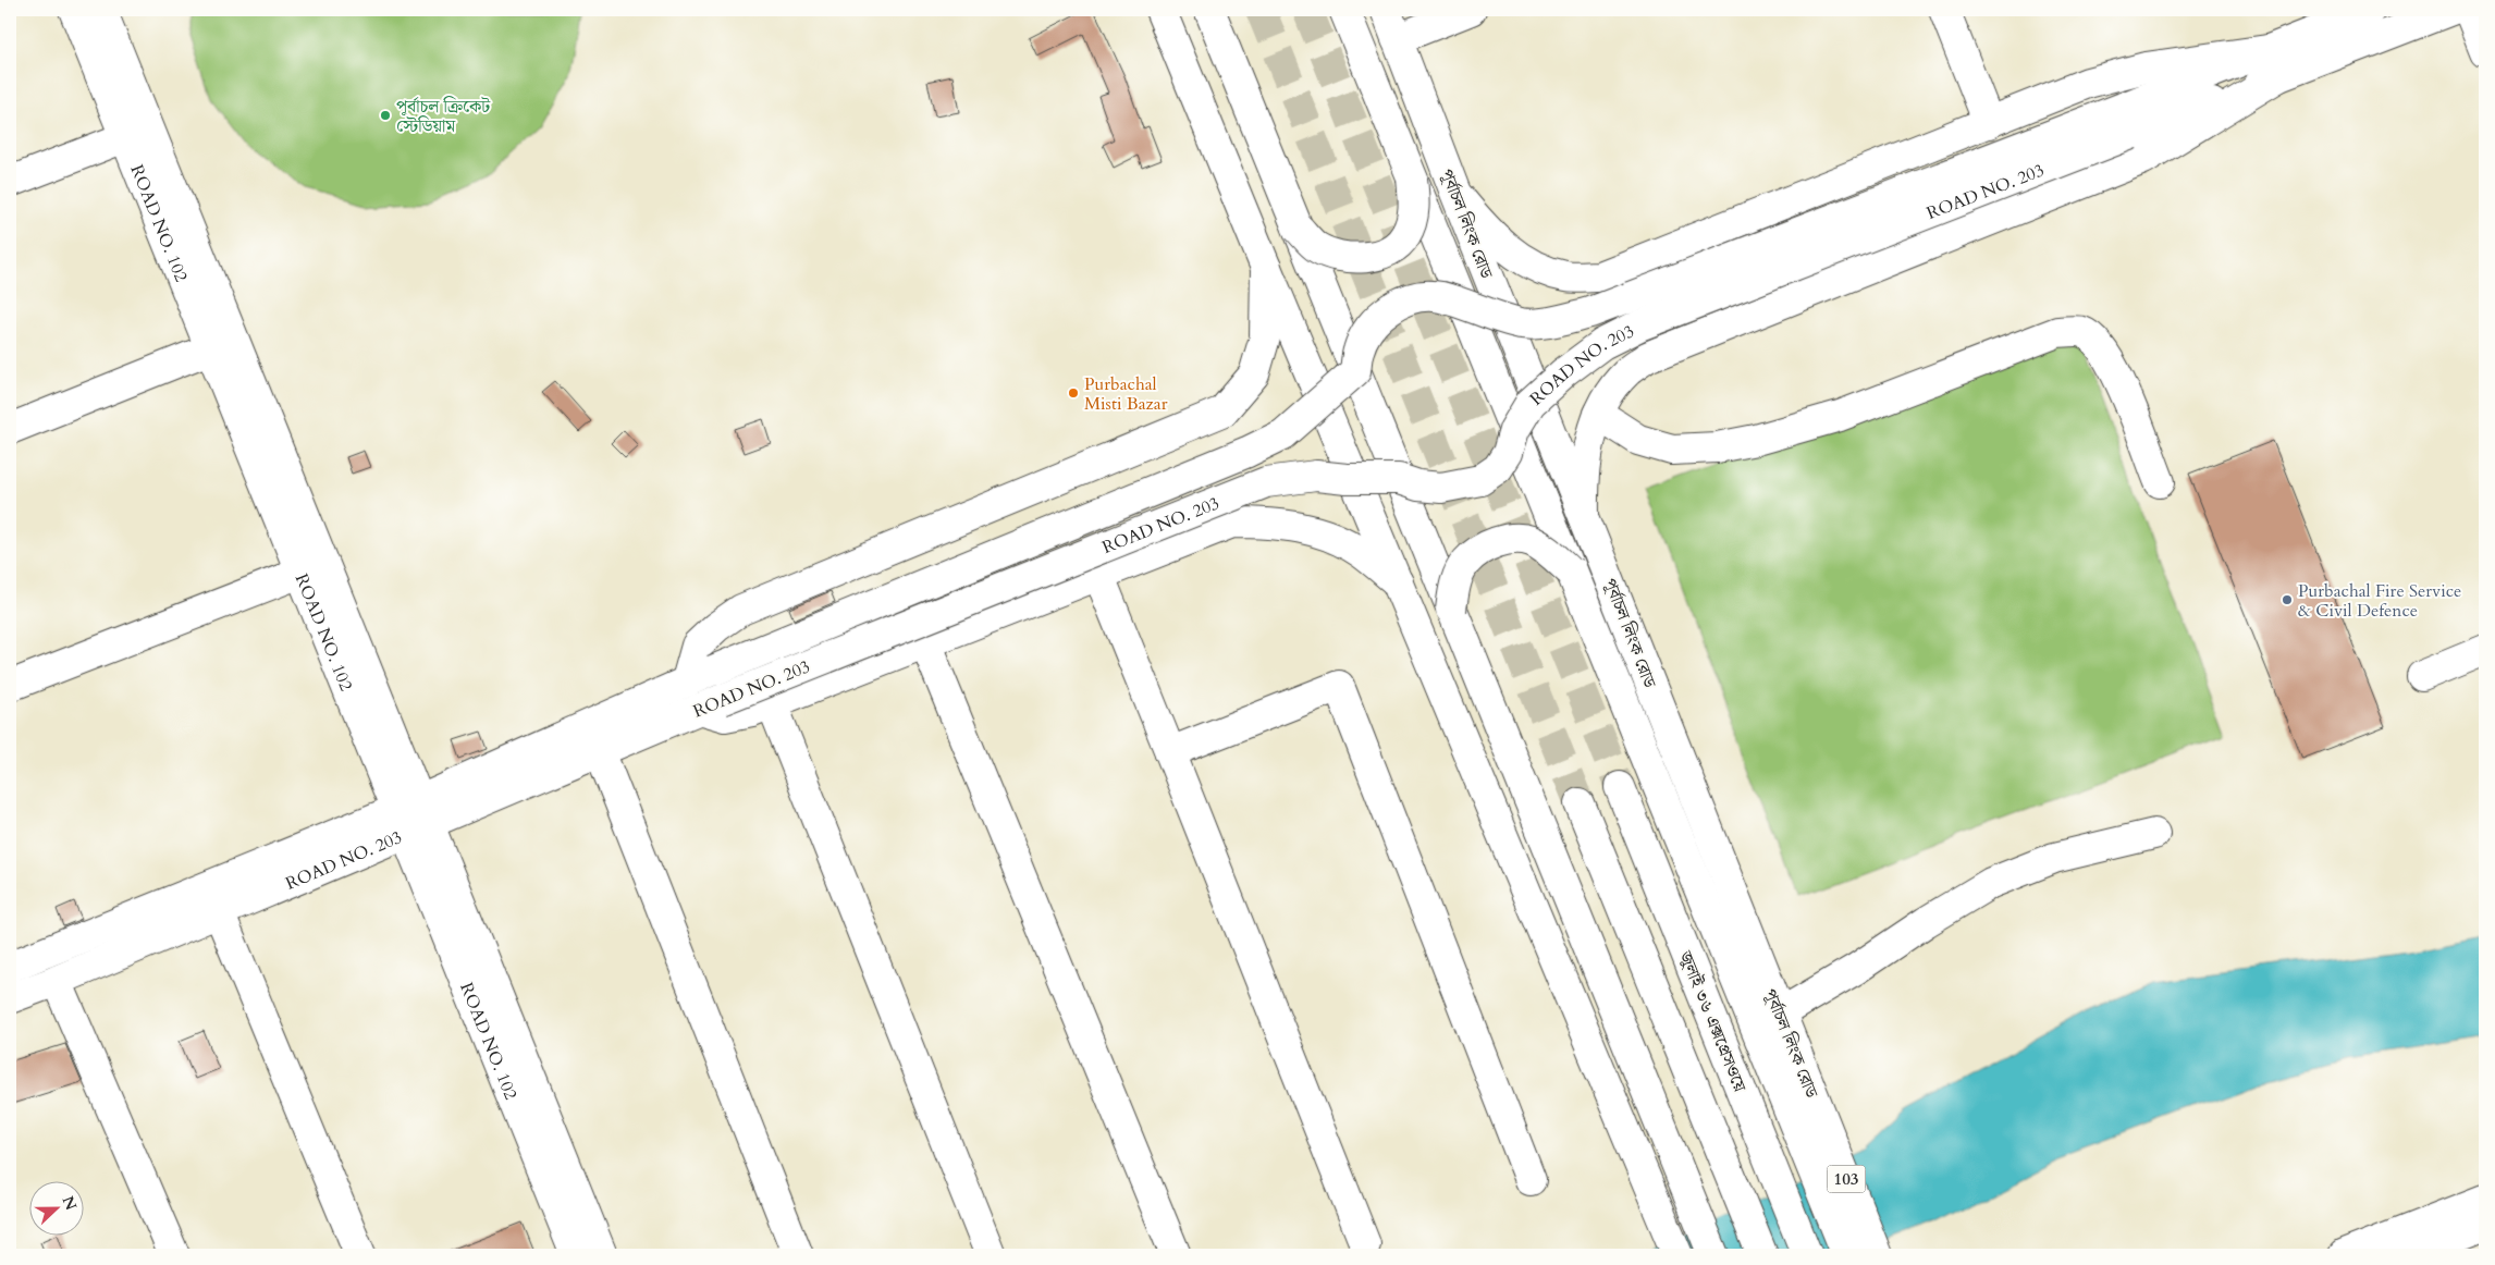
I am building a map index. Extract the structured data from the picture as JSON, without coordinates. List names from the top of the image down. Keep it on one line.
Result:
{"streets":{"main road":["ROAD NO. 203","ROAD NO. 102","পূর্বাচল লিংক রোড","জুলাই ৩৬ এক্সপ্রেসওয়ে","103"]},"crossings":[["ROAD NO. 203","ROAD NO. 102"],["ROAD NO. 203","পূর্বাচল লিংক রোড"]],"places":["পূর্বাচল ক্রিকেট স্টেডিয়াম","Purbachal Misti Bazar","Purbachal Fire Service & Civil Defence"],"north":"right"}
